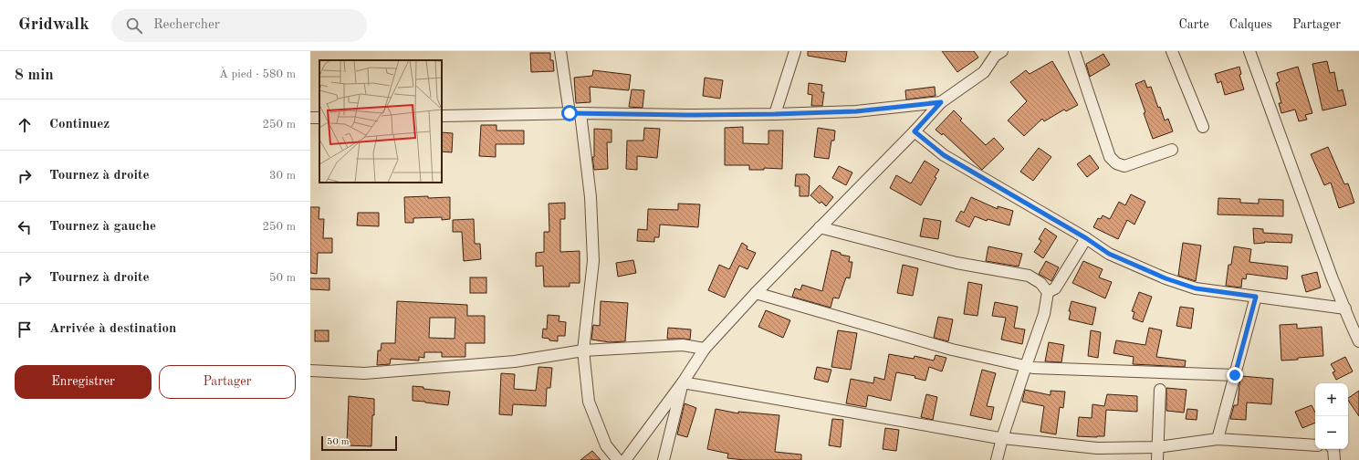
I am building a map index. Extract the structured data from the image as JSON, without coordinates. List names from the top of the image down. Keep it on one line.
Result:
{"scale_bar":"50 m","page":{"header":"Gridwalk","search":"Rechercher","nav":["Carte","Calques","Partager"],"heading":["8 min","À pied · 580 m"],"list":[["Continuez","250 m"],["Tournez à droite","30 m"],["Tournez à gauche","250 m"],["Tournez à droite","50 m"],"Arrivée à destination"],"buttons":["Enregistrer","Partager"],"map_buttons":["+","−"],"scale":"50 m"}}
